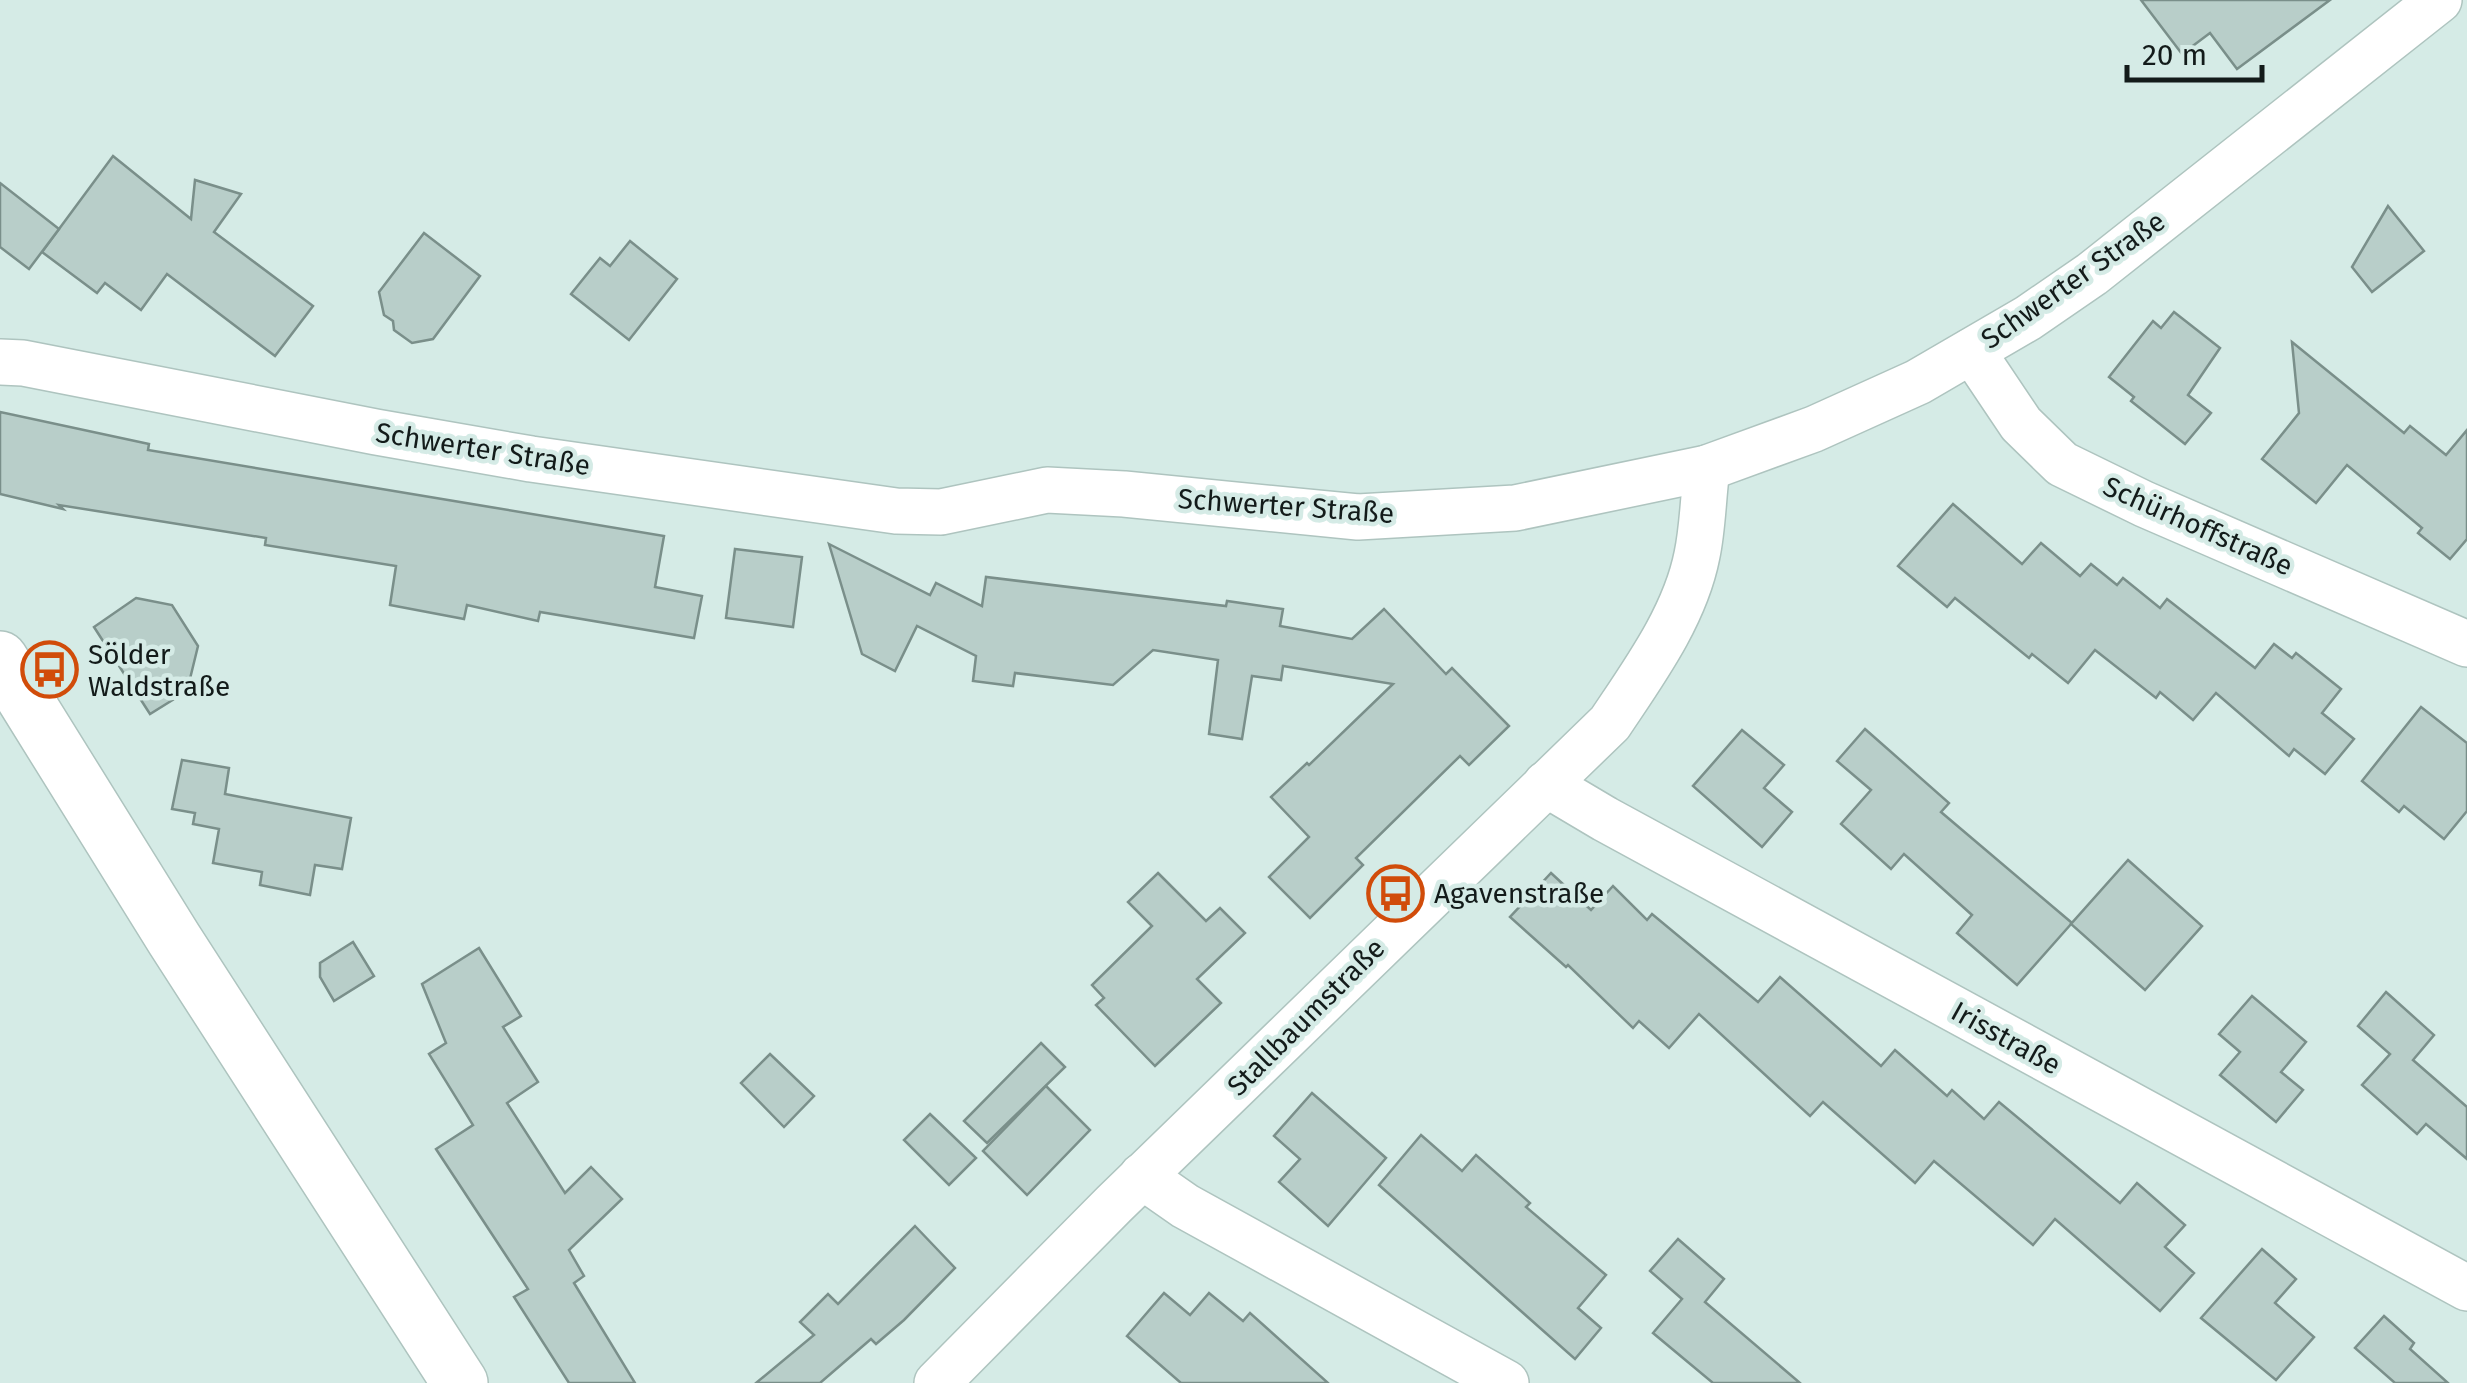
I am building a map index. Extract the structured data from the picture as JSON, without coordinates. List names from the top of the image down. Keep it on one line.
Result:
{"streets":{"street":["Schwerter Straße","Schürhoffstraße","Stallbaumstraße","Irisstraße"]},"crossings":[["Schwerter Straße","Schürhoffstraße"],["Schwerter Straße","Stallbaumstraße"],["Stallbaumstraße","Irisstraße"]],"places":{"bus stop":["Sölder Waldstraße","Agavenstraße"]},"scale_bar":"20 m"}
